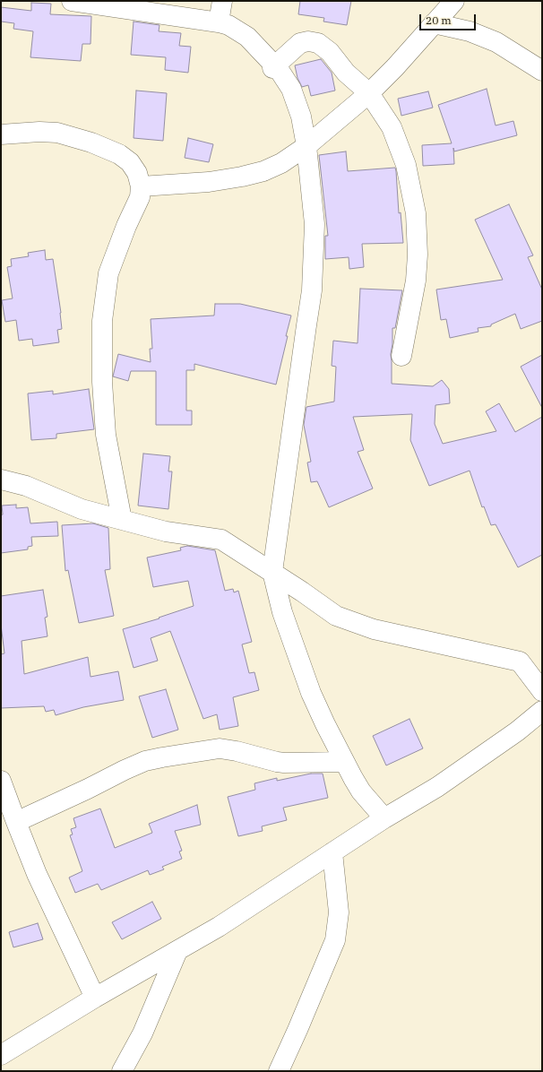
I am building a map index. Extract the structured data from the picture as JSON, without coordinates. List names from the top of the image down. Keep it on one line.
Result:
{"scale_bar":"20 m"}
